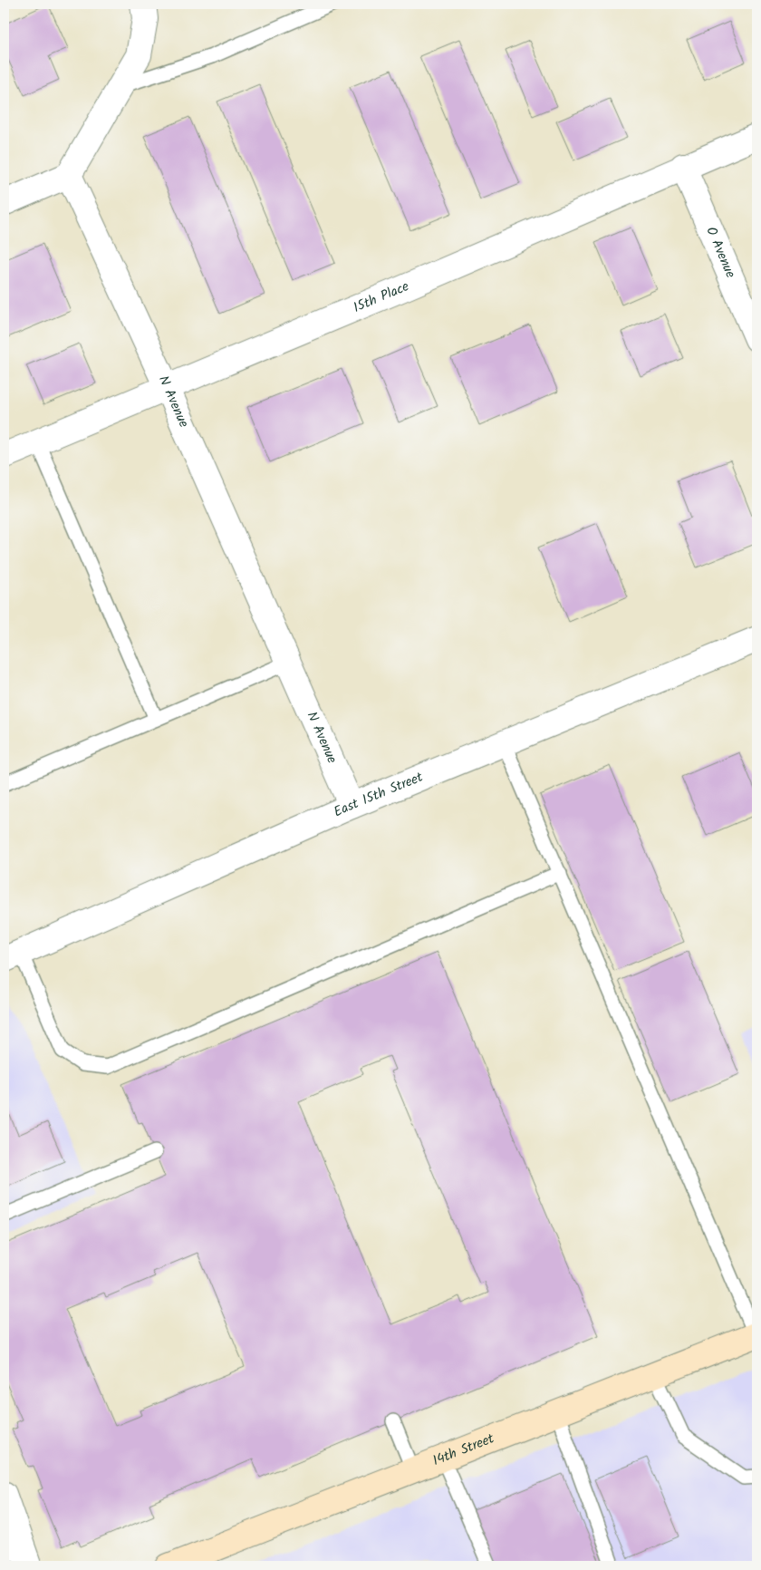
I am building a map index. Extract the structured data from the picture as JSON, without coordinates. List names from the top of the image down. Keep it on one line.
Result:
{"streets":{"main road":["14th Street"],"street":["O Avenue","15th Place","N Avenue","East 15th Street"]},"crossings":[["O Avenue","15th Place"],["15th Place","N Avenue"],["N Avenue","East 15th Street"]]}
